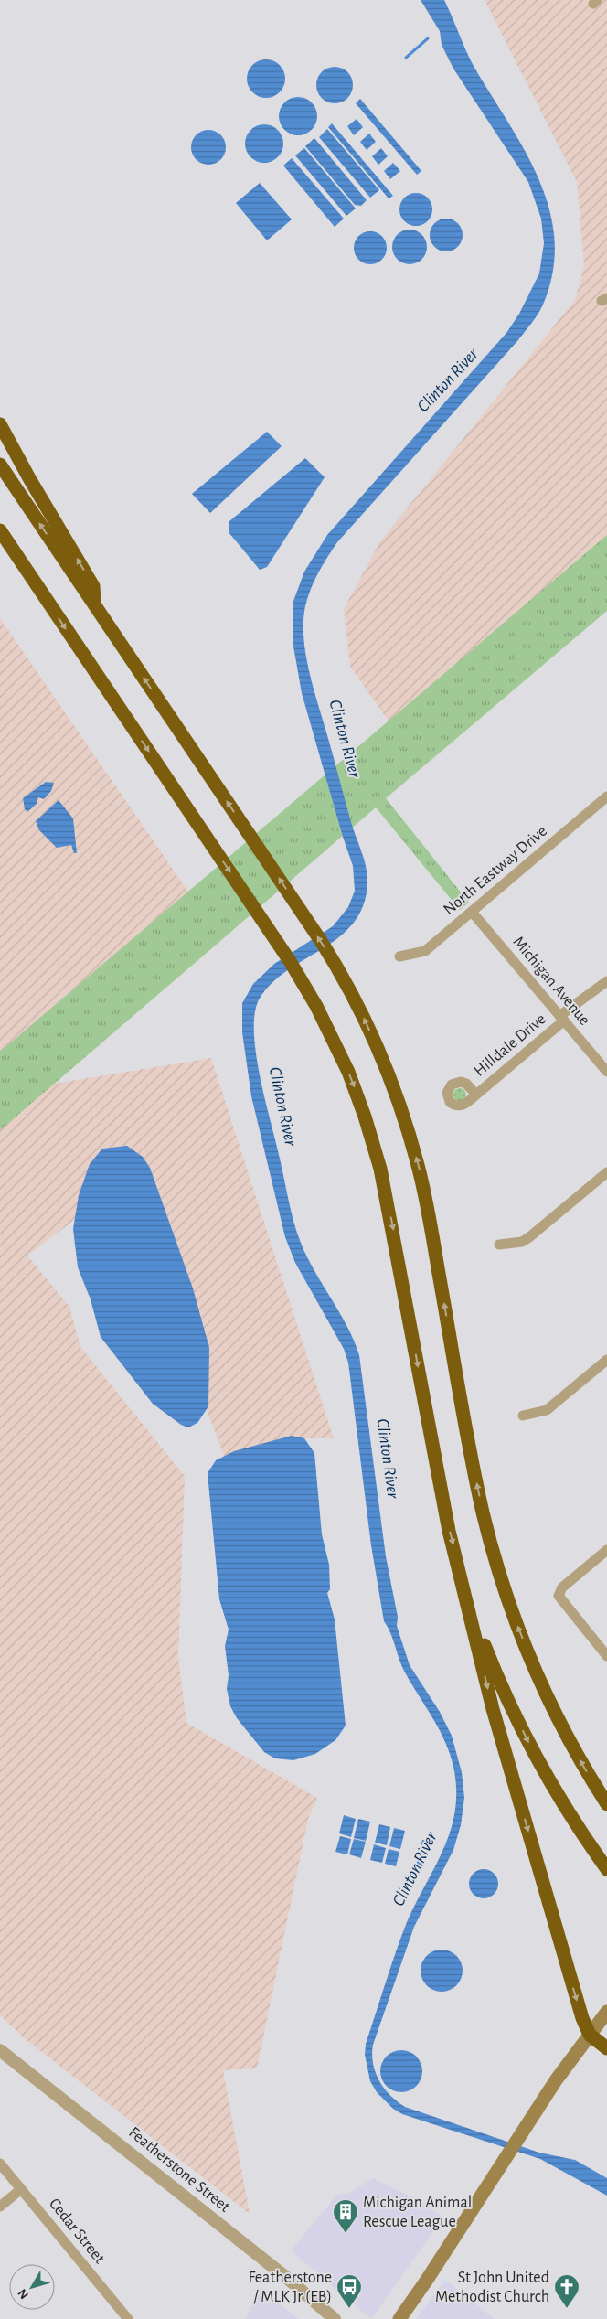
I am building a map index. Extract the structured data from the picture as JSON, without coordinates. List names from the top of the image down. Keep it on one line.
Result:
{"streets":{"street":["North Eastway Drive","Michigan Avenue","Hilldale Drive","Featherstone Street","Cedar Street"]},"crossings":[["North Eastway Drive","Michigan Avenue"],["Michigan Avenue","Hilldale Drive"]],"water":["Clinton River"],"places":{"building":["Michigan Animal Rescue League"],"bus stop":["Featherstone / MLK Jr (EB)"],"church":["St John United Methodist Church"]},"north":"bottom left"}
